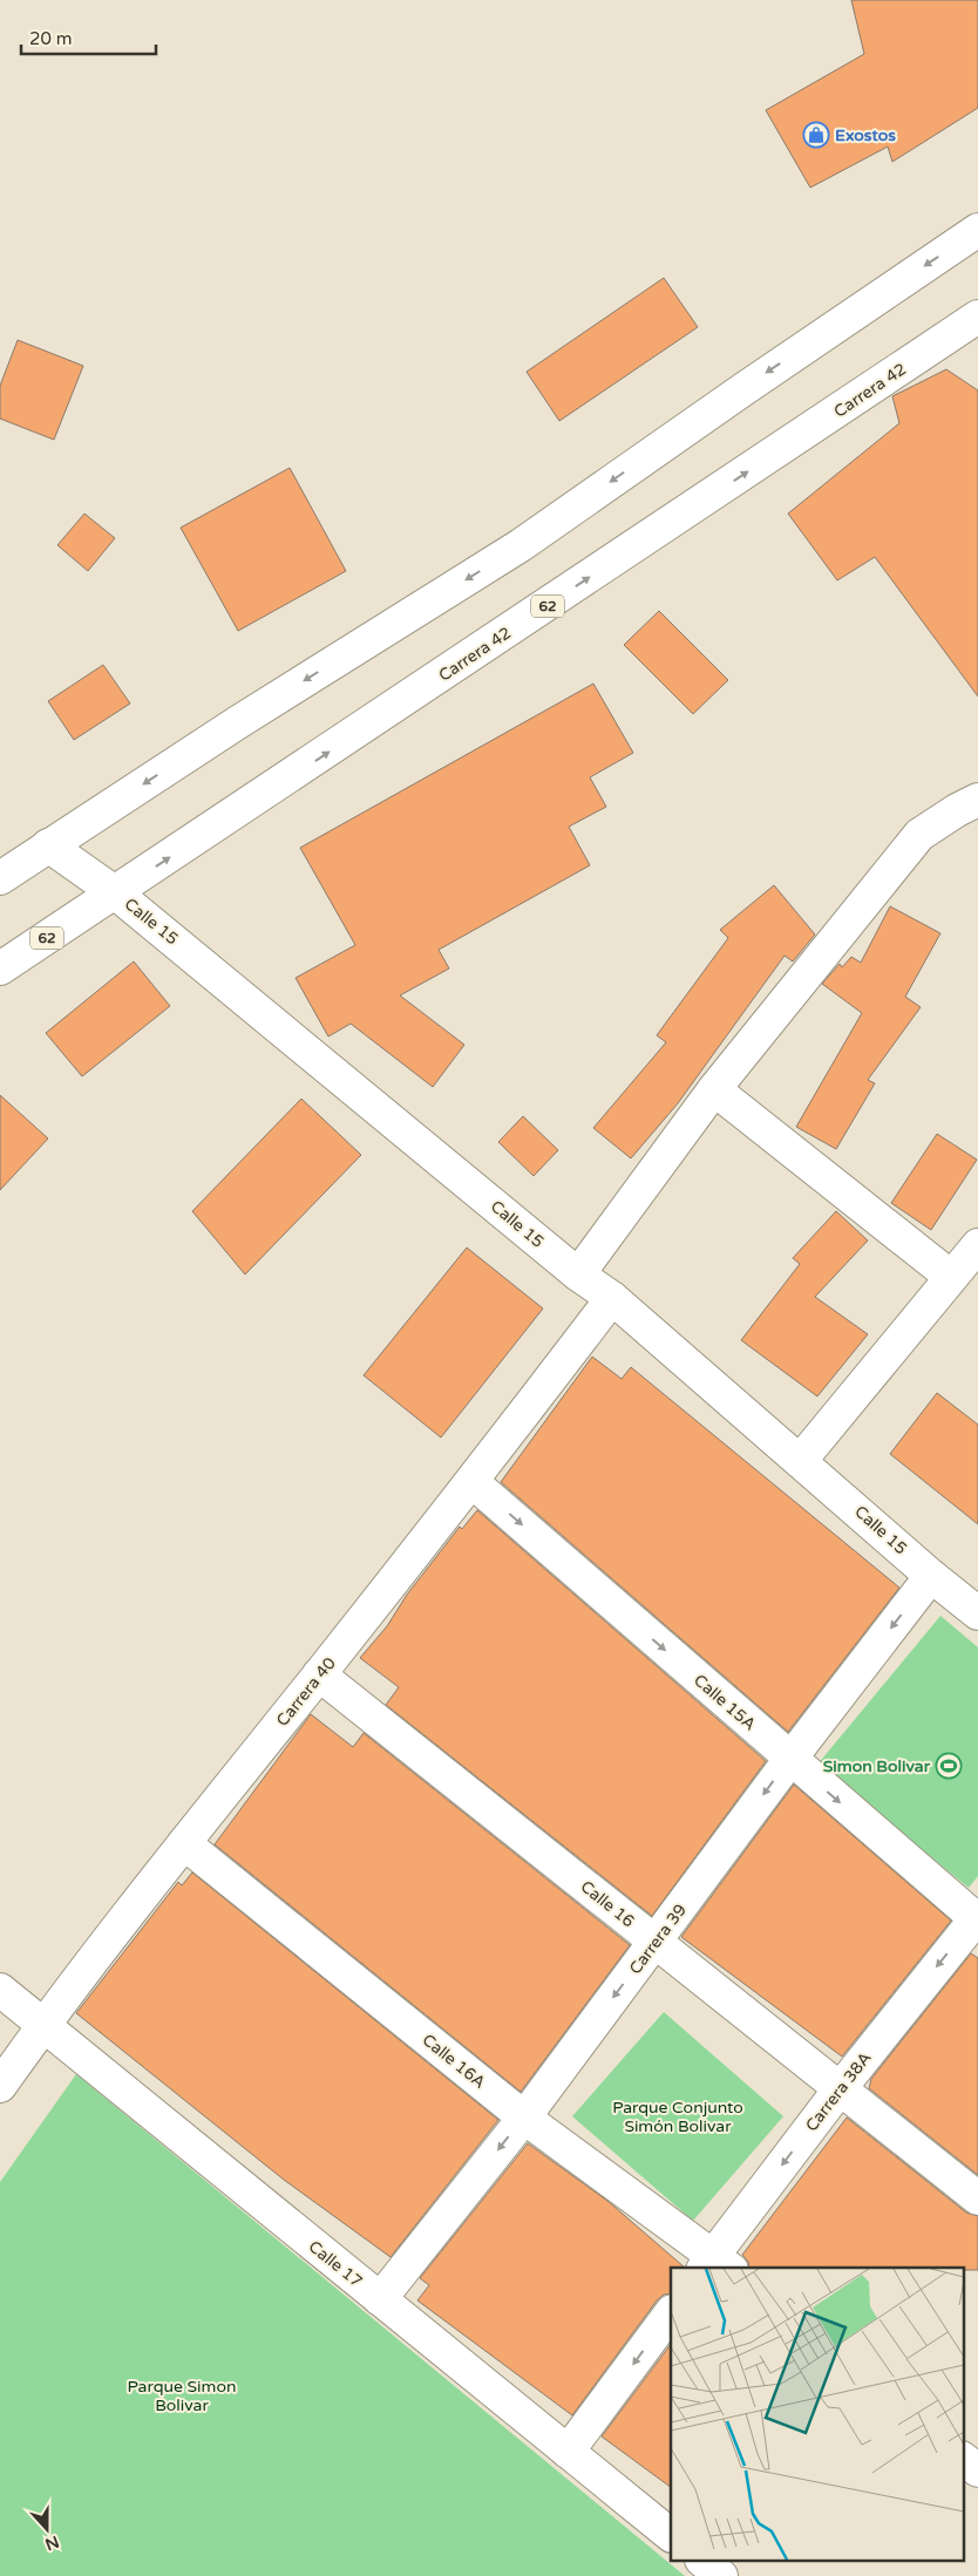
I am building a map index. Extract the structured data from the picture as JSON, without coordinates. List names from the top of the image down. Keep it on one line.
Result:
{"streets":{"main road":["Carrera 42","62","Calle 15","Carrera 40","Calle 15A","Calle 16","Carrera 39","Calle 16A","Carrera 38A","Calle 17"]},"crossings":[["Carrera 42","Calle 15"],["Calle 15","Carrera 40"],["Calle 15","Carrera 39"],["Carrera 40","Calle 15A"],["Carrera 40","Calle 16"],["Carrera 40","Calle 16A"],["Carrera 40","Calle 17"],["Calle 15A","Carrera 39"],["Calle 15A","Carrera 38A"],["Calle 16","Carrera 39"],["Calle 16","Carrera 38A"],["Carrera 39","Calle 16A"],["Carrera 39","Calle 17"],["Calle 16A","Carrera 38A"]],"one_way":["Calle 15A","Carrera 39","Carrera 38A"],"parks":["Parque Conjunto Simón Bolivar","Parque Simon Bolivar"],"places":{"shop":["Exostos"],"sports":["Simon Bolivar"]},"scale_bar":"20 m","north":"bottom"}
